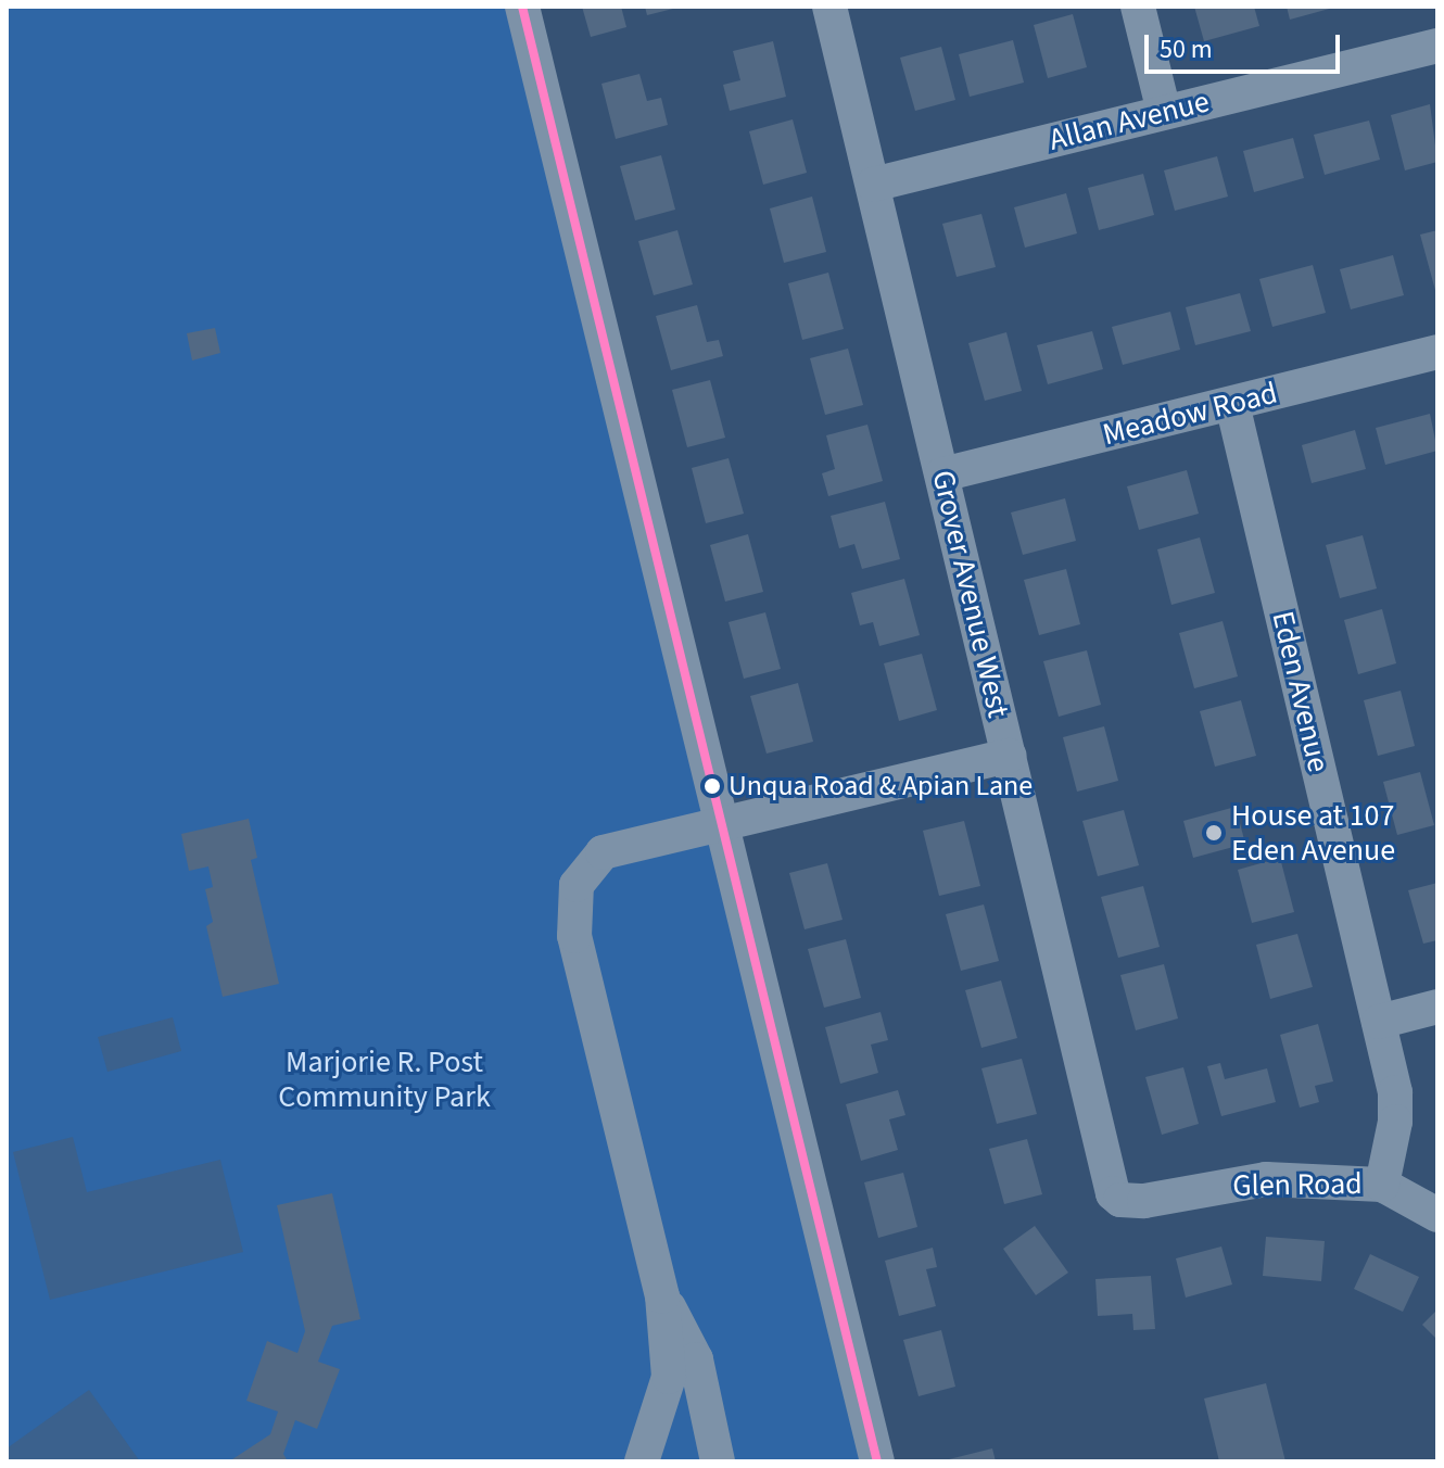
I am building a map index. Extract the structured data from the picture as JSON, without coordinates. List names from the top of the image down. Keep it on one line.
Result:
{"streets":{"street":["Allan Avenue","Meadow Road","Grover Avenue West","Eden Avenue","Glen Road"]},"crossings":[["Allan Avenue","Grover Avenue West"],["Meadow Road","Grover Avenue West"],["Meadow Road","Eden Avenue"],["Grover Avenue West","Glen Road"],["Eden Avenue","Glen Road"]],"parks":["Marjorie R. Post Community Park"],"places":["Unqua Road & Apian Lane","House at 107 Eden Avenue"],"scale_bar":"50 m"}
